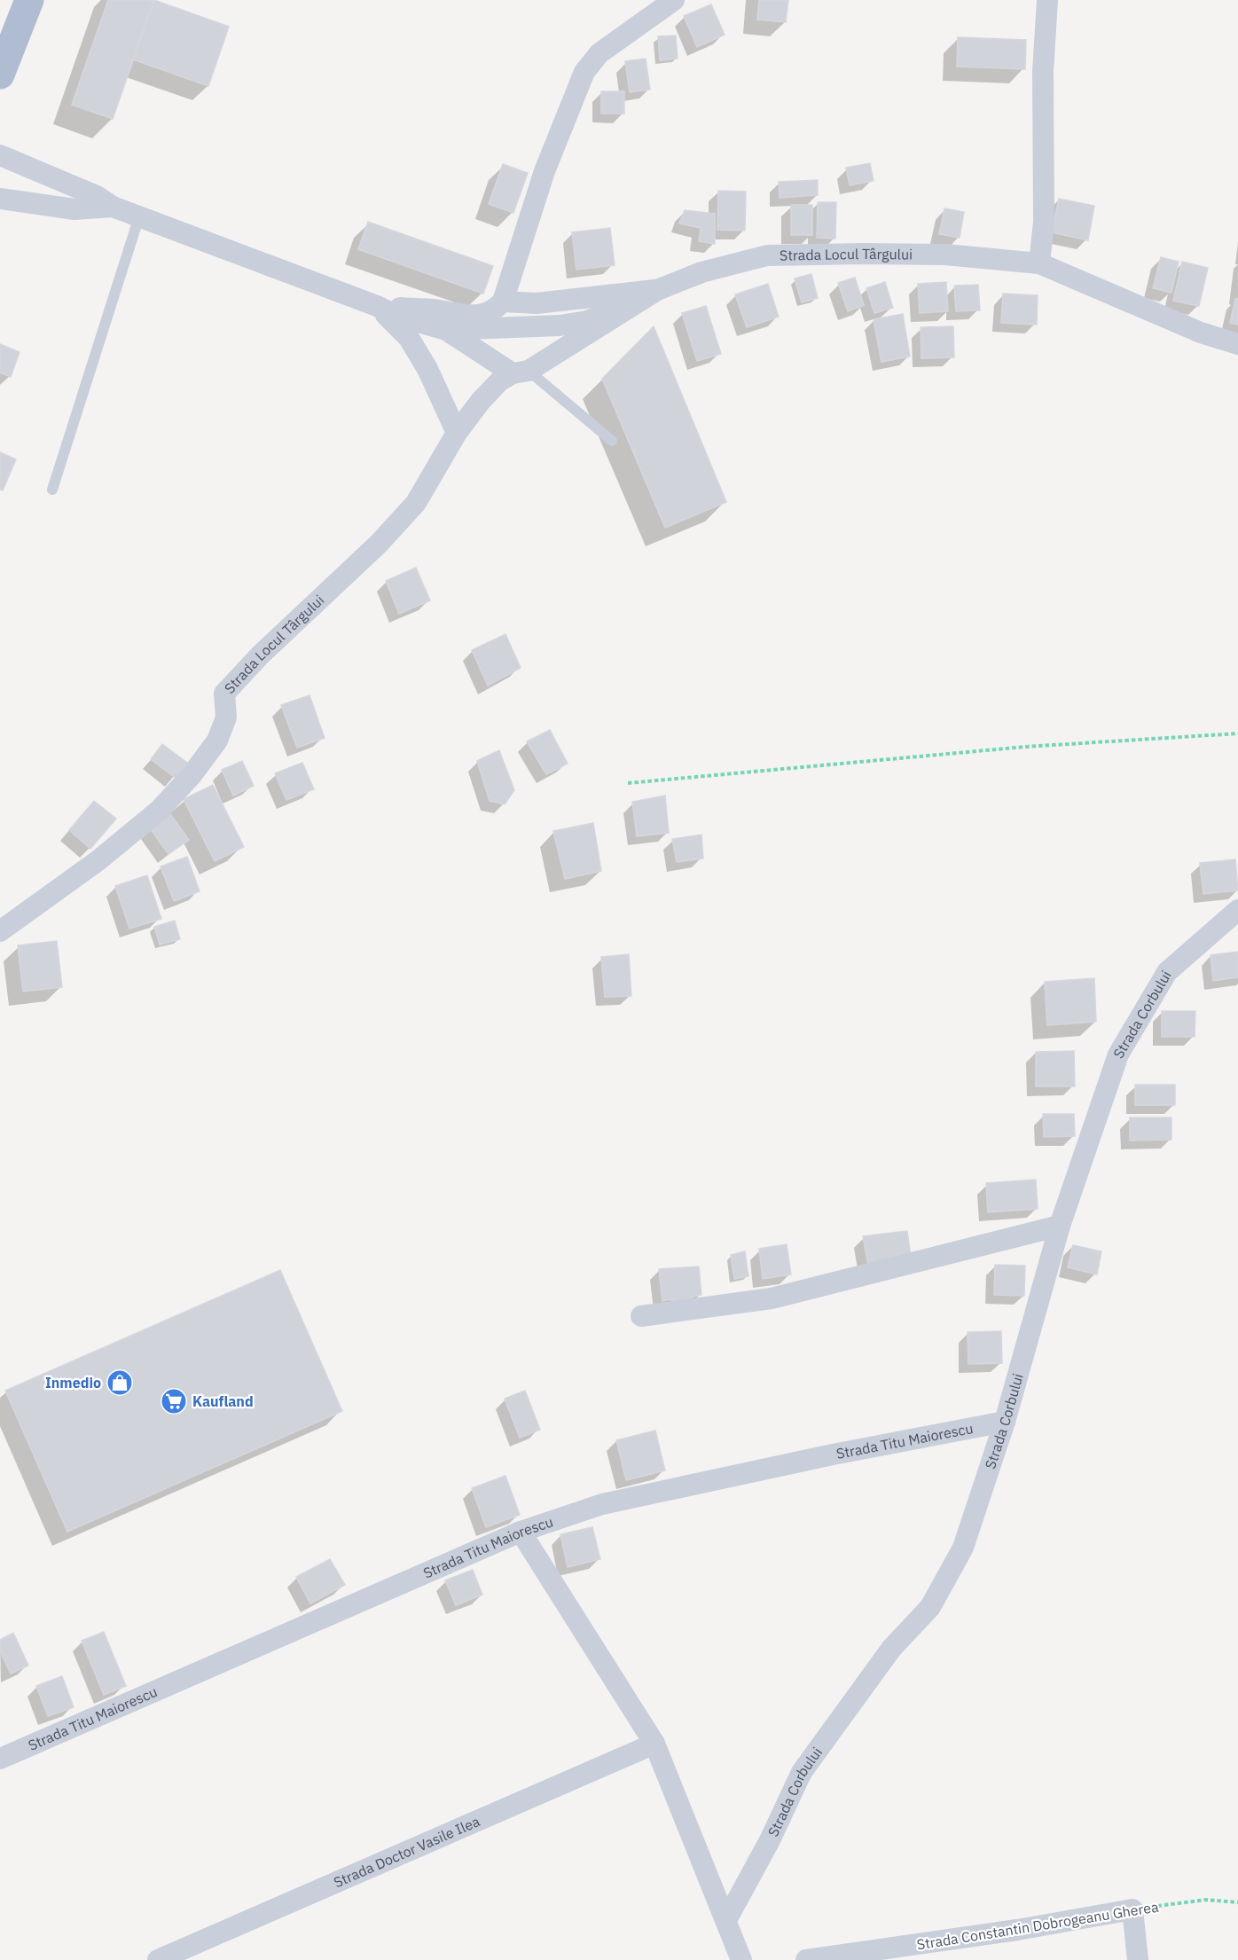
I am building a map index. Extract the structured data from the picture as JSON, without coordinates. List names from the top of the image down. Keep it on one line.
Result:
{"streets":{"street":["Strada Locul Târgului","Strada Corbului","Strada Titu Maiorescu","Strada Doctor Vasile Ilea","Strada Constantin Dobrogeanu Gherea"]},"crossings":[["Strada Corbului","Strada Titu Maiorescu"]],"places":{"shop":["Inmedio"],"supermarket":["Kaufland"]}}
